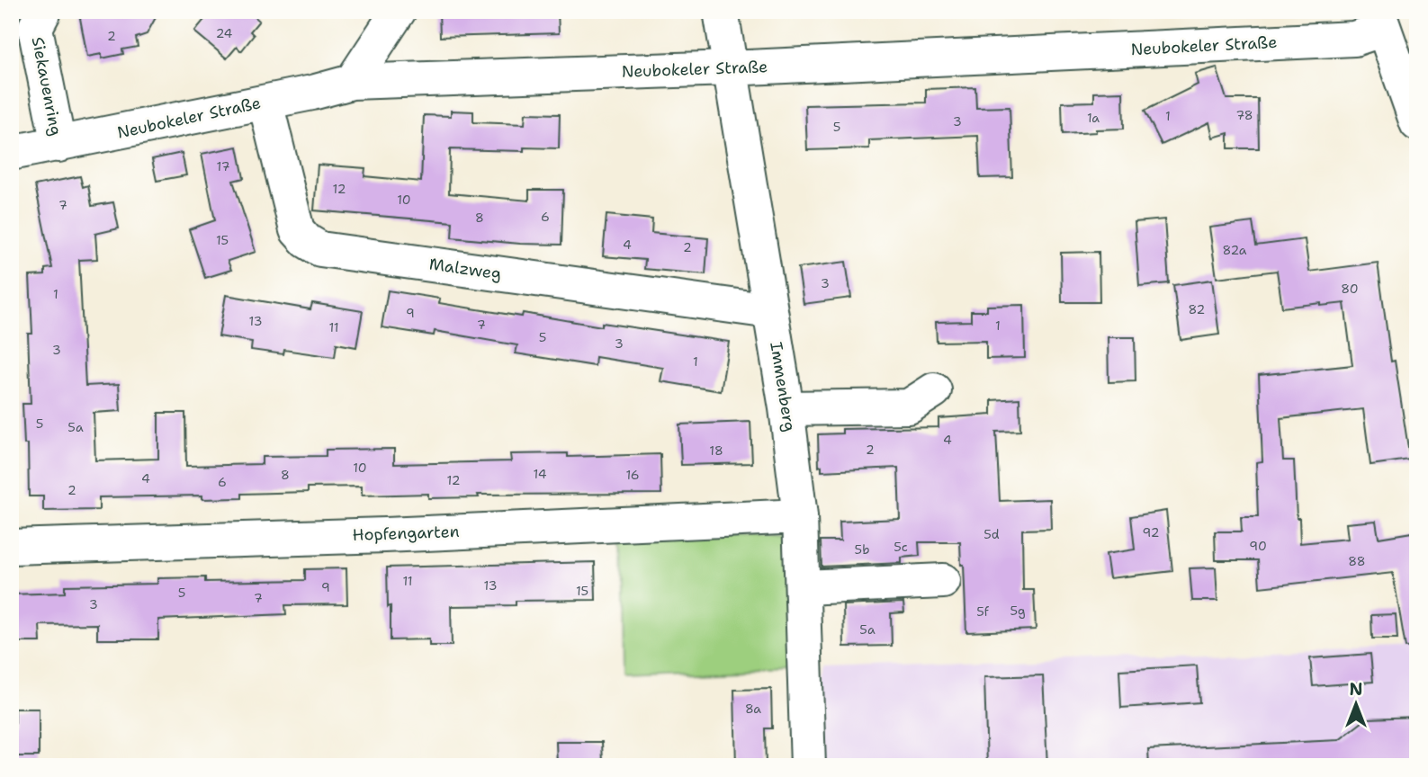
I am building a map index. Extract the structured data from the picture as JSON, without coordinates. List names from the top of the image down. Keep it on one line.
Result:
{"streets":{"street":["Neubokeler Straße","Siekauenring","Malzweg","Immenberg","Hopfengarten"]},"crossings":[["Neubokeler Straße","Siekauenring"],["Neubokeler Straße","Malzweg"],["Neubokeler Straße","Immenberg"],["Malzweg","Immenberg"],["Immenberg","Hopfengarten"]],"house_numbers":["24","2","78","1","1a","3","5","17","12","10","7","6","8","15","4","2","82a","3","80","1","82","9","13","7","1","11","5","3","3","1","5","5a","4","2","18","10","14","8","16","4","12","6","2","92","5d","90","5c","5b","88","11","13","9","15","5","7","3","5g","5f","5a","8a"],"north":"top"}
